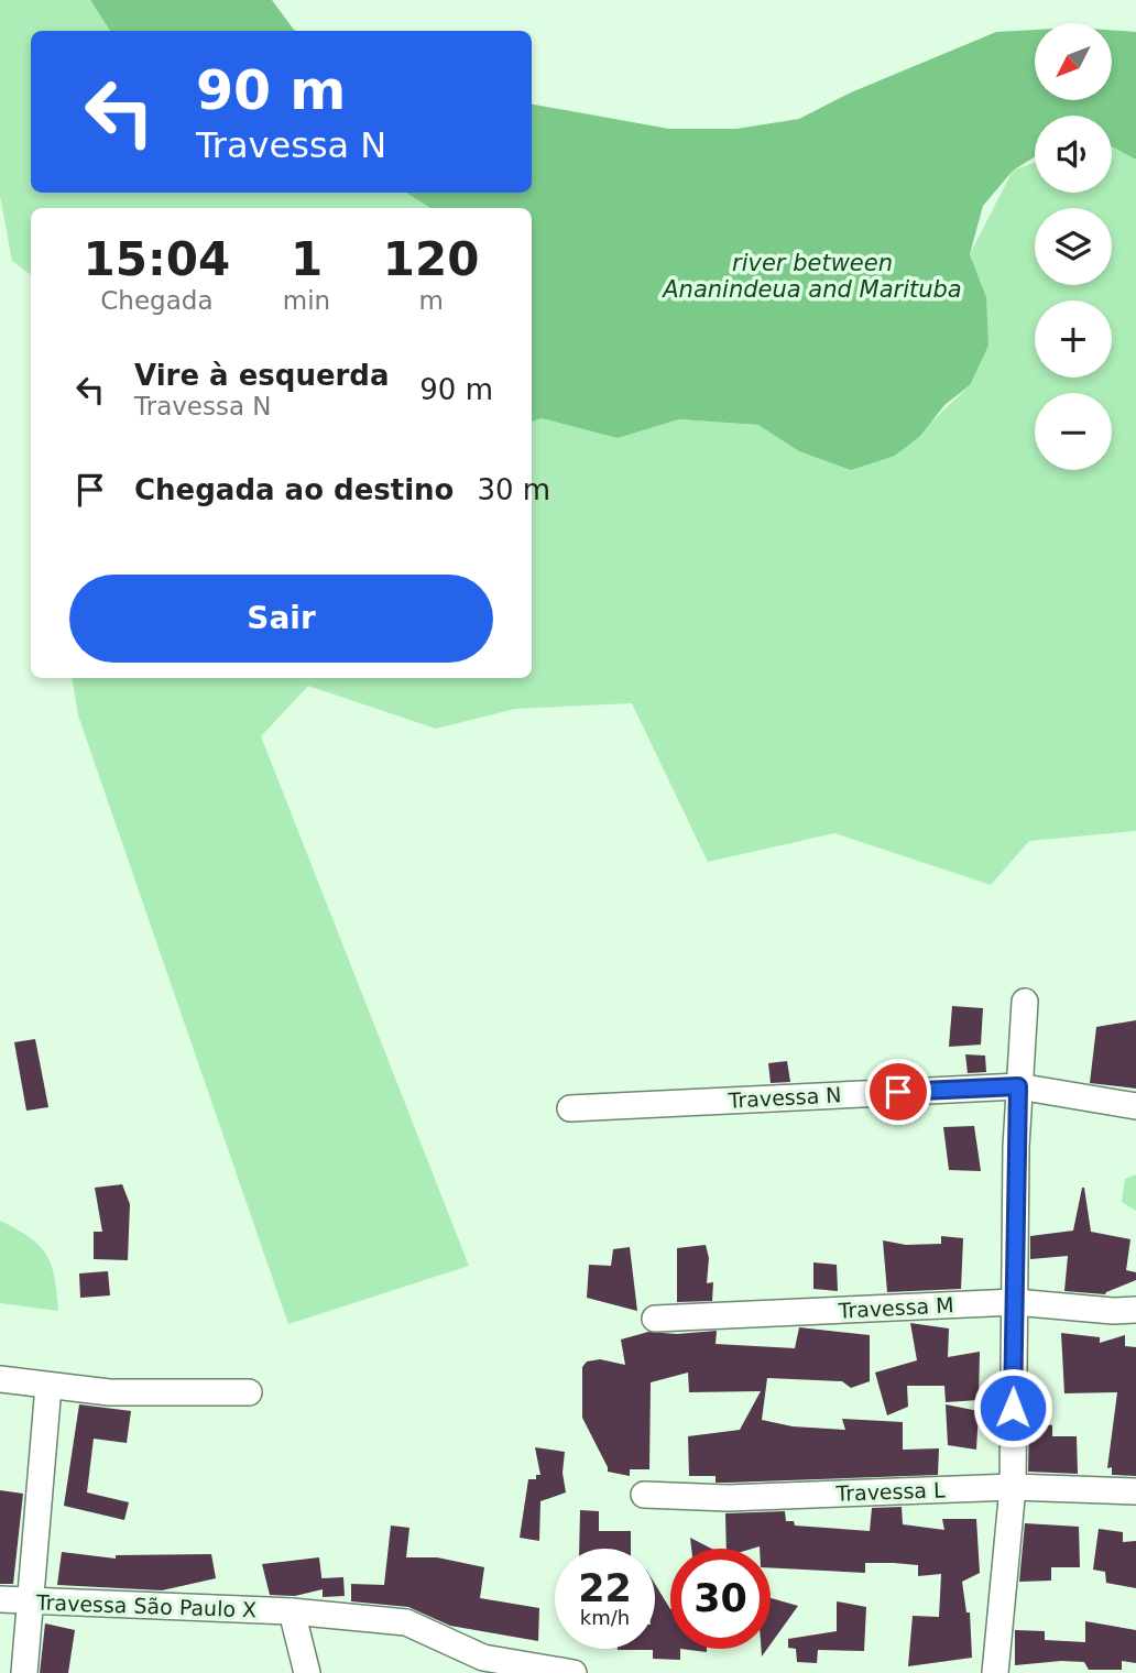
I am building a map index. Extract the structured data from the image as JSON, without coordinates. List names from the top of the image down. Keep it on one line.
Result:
{"streets":{"street":["Travessa N","Travessa M","Travessa L","Travessa São Paulo X"]},"water":["river between Ananindeua and Marituba"],"north":"bottom left","page":{"map_buttons":["+","−"],"turn":["90 m","Travessa N"],"eta":["15:04","Chegada","1","min","120","m"],"list":[{"name":"Vire à esquerda","note":"Travessa N","value":"90 m"},{"name":"Chegada ao destino","value":"30 m"}],"buttons":"Sair","speed":"22 km/h","limit":"30"}}
